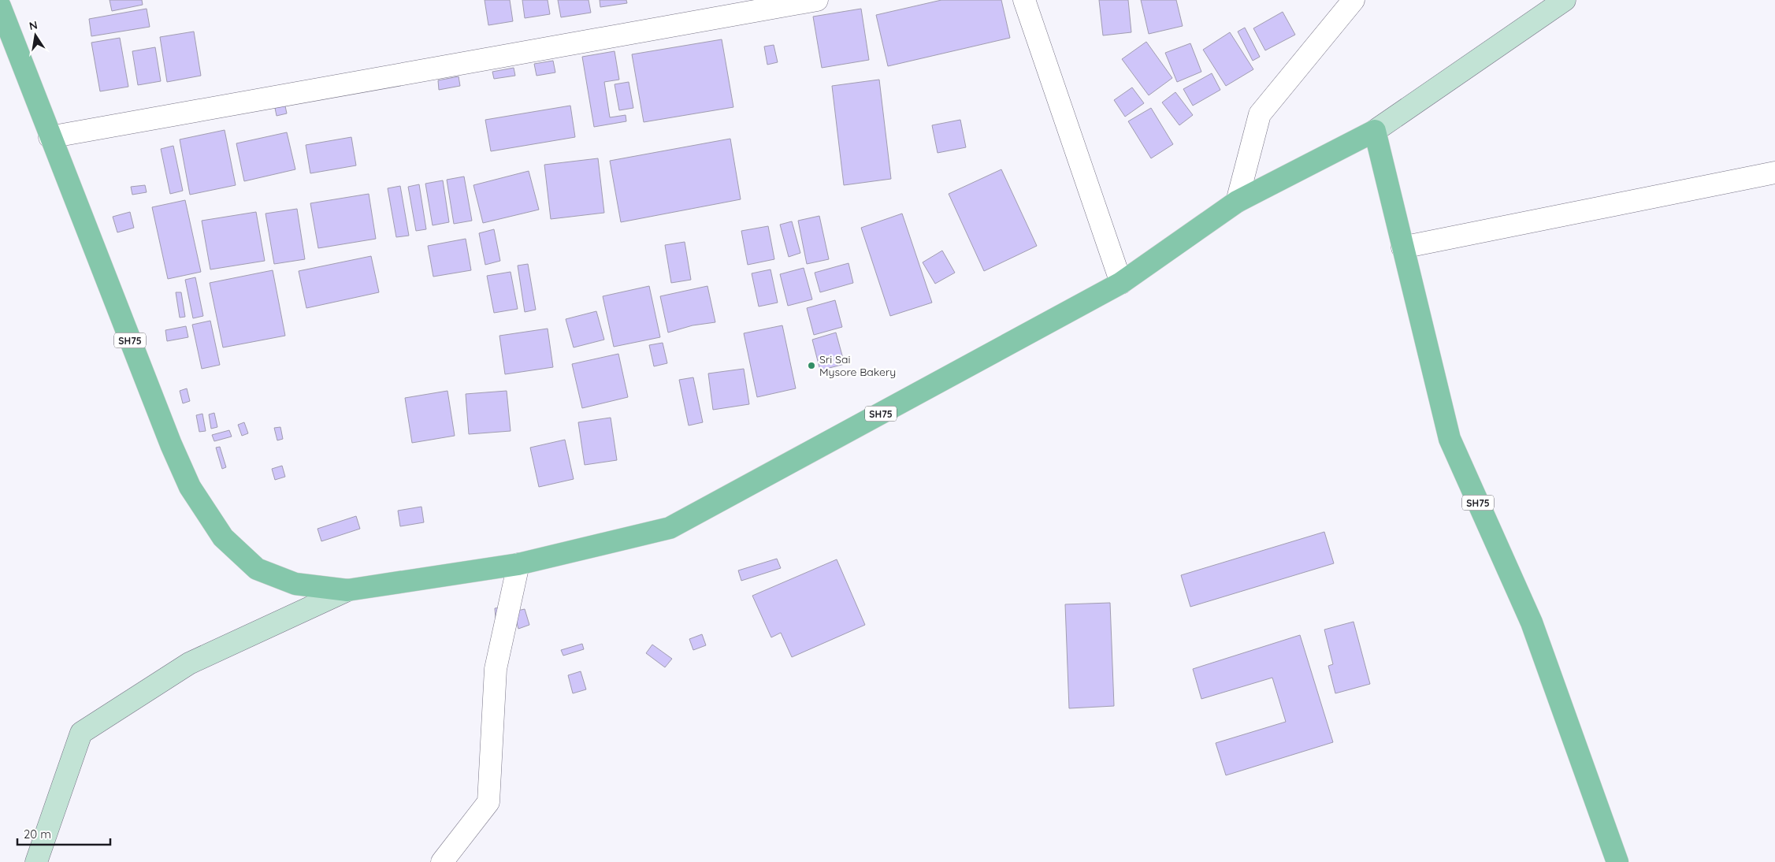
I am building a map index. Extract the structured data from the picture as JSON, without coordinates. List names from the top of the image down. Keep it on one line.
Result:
{"streets":{"main road":["SH75"]},"places":["Sri Sai Mysore Bakery"],"scale_bar":"20 m","north":"top"}
